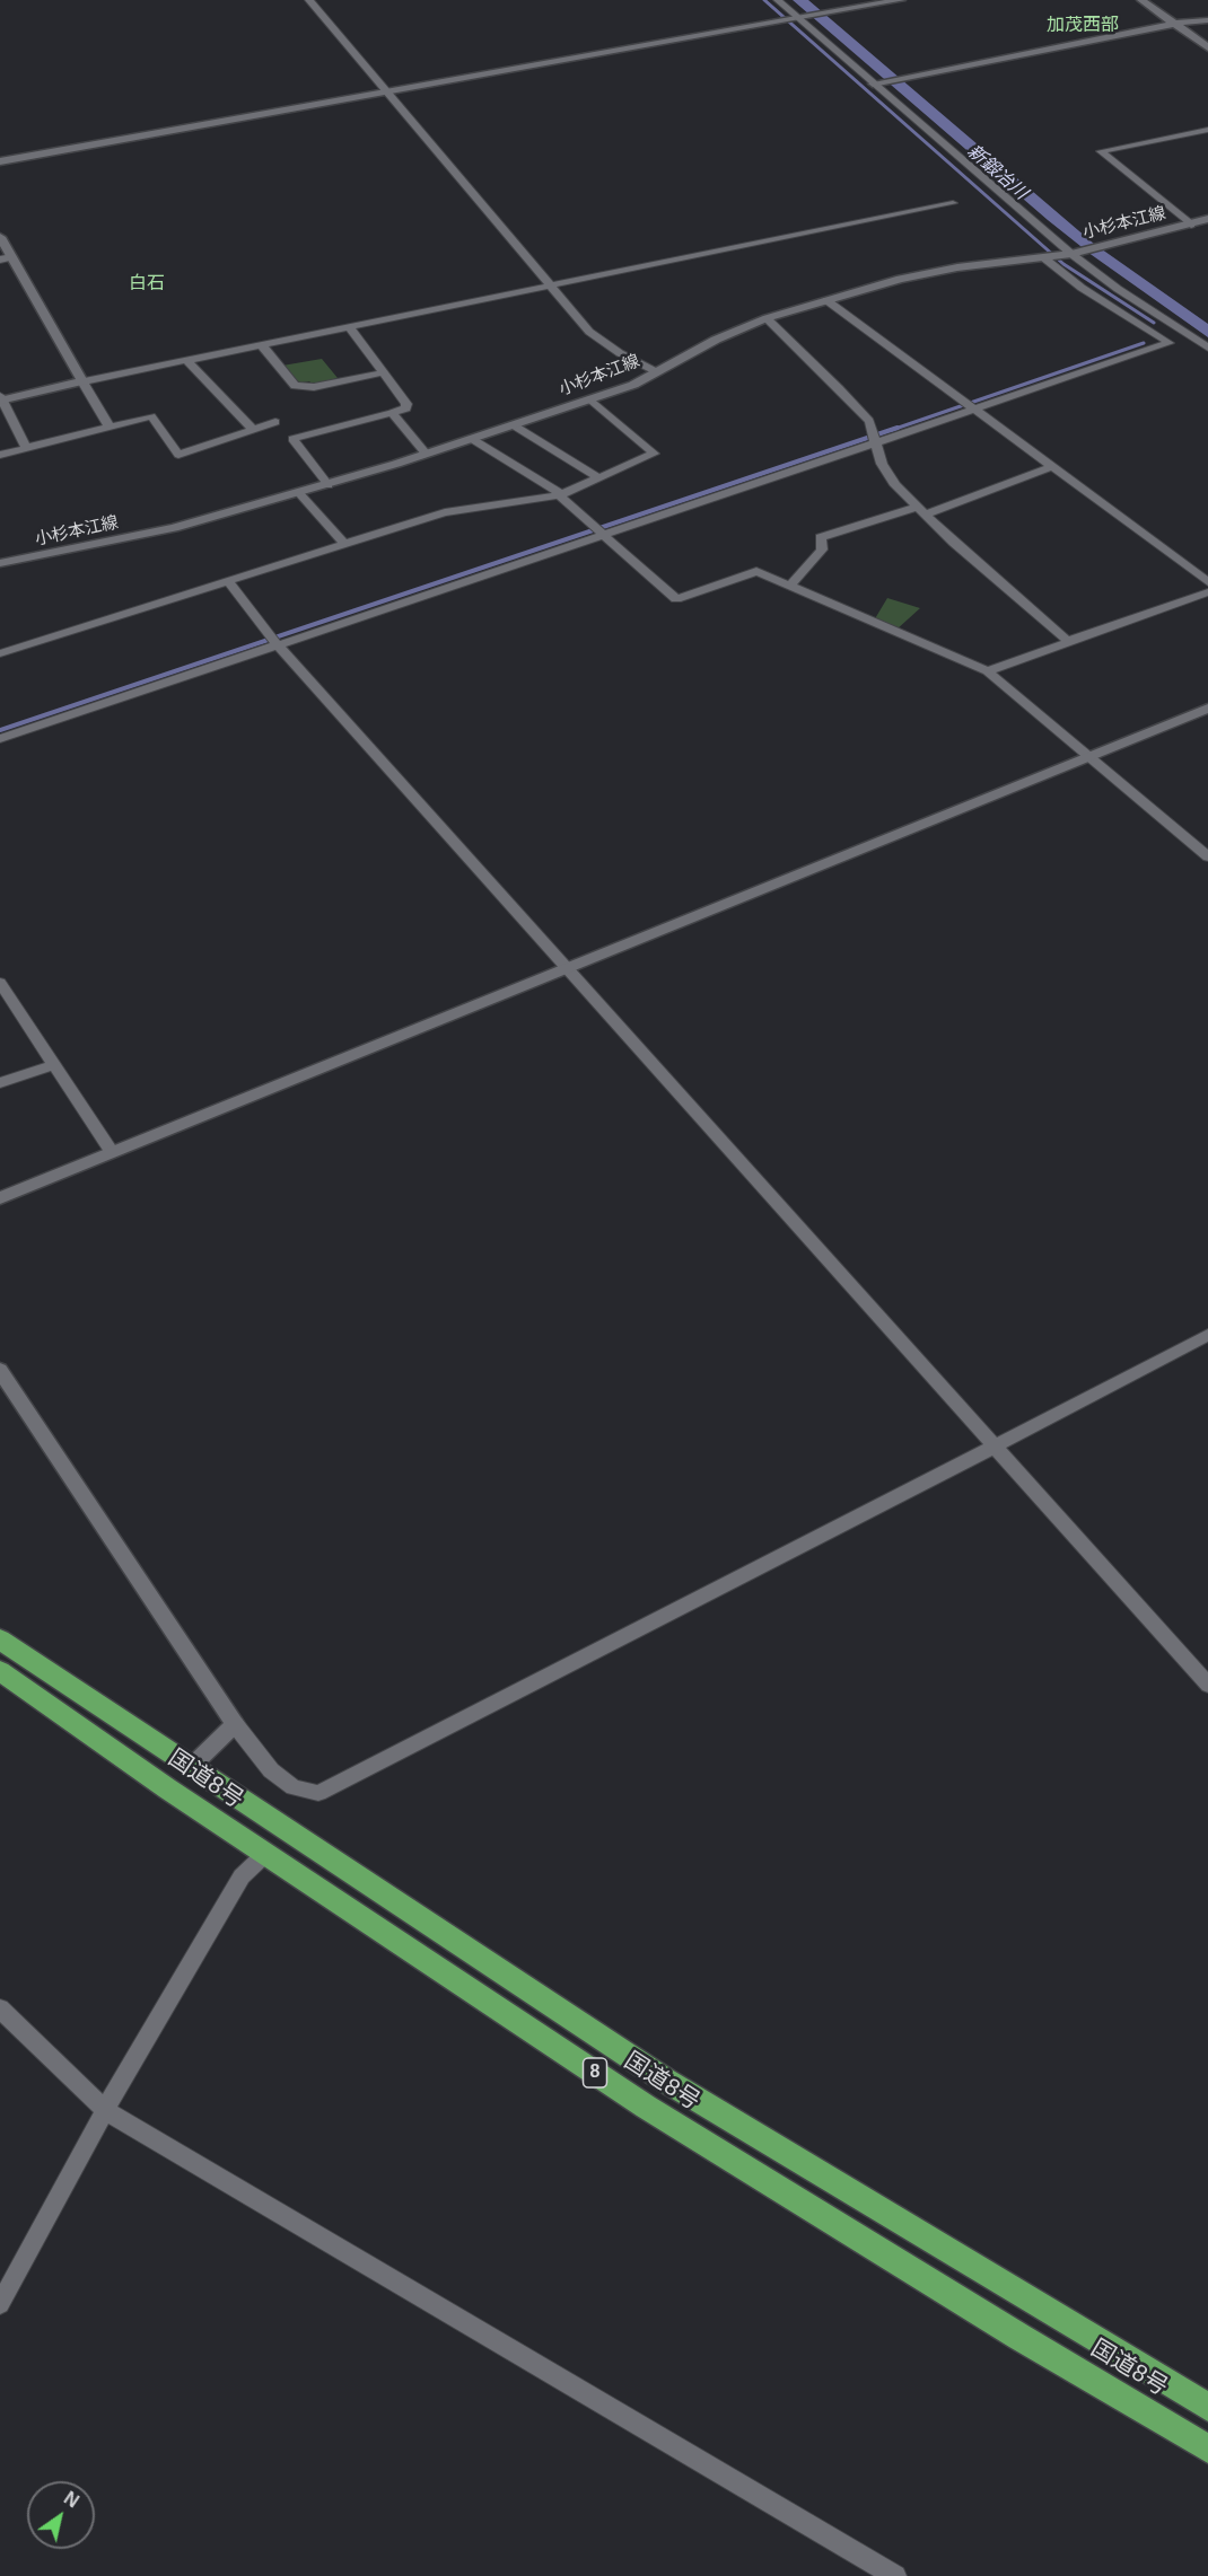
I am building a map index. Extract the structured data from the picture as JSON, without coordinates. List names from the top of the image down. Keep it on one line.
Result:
{"streets":{"highway":["国道8号","8"],"street":["小杉本江線"]},"districts":["加茂西部","白石"],"water":["新鍛冶川"],"north":"top right"}
